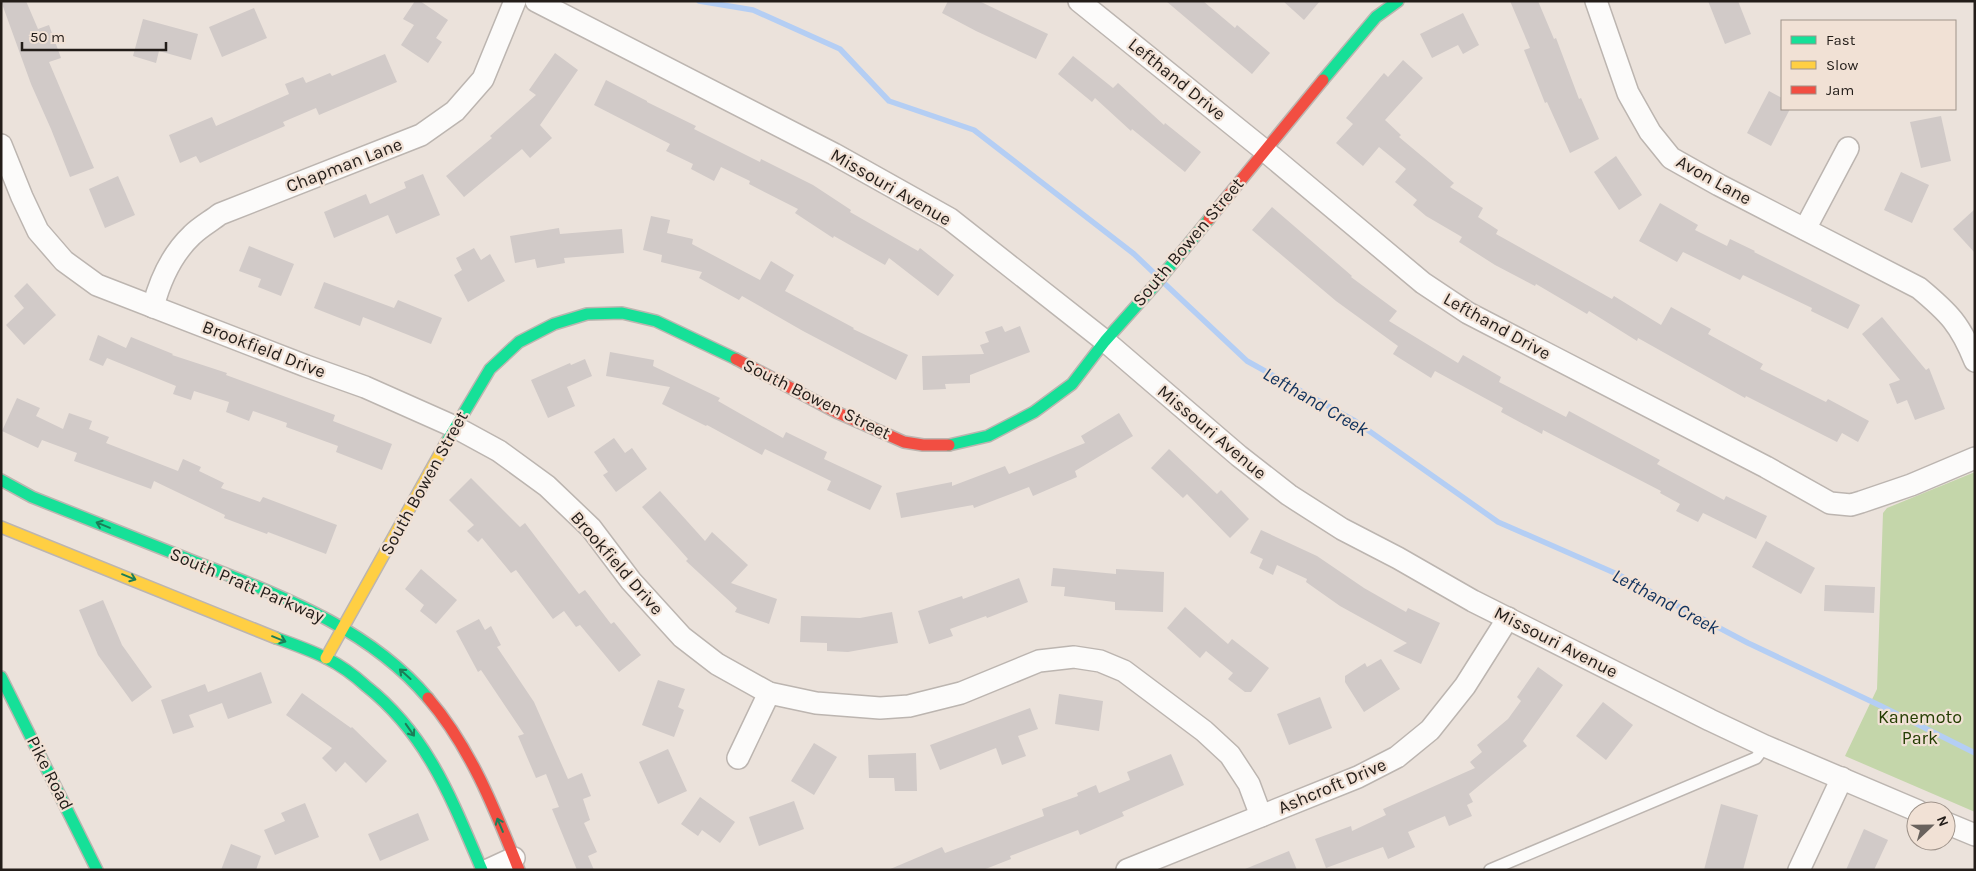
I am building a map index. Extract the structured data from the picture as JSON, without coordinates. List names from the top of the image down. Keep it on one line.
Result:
{"streets":{"street":["Lefthand Drive","Chapman Lane","Avon Lane","Missouri Avenue","South Bowen Street","Brookfield Drive","South Pratt Parkway","Pike Road","Ashcroft Drive"]},"crossings":[["Lefthand Drive","South Bowen Street"],["Chapman Lane","Brookfield Drive"],["Missouri Avenue","South Bowen Street"],["Missouri Avenue","Ashcroft Drive"],["South Bowen Street","Brookfield Drive"],["South Bowen Street","South Pratt Parkway"],["Brookfield Drive","Ashcroft Drive"]],"water":["Lefthand Creek"],"parks":["Kanemoto Park"],"legend":["Fast","Slow","Jam"],"scale_bar":"50 m","north":"right"}
